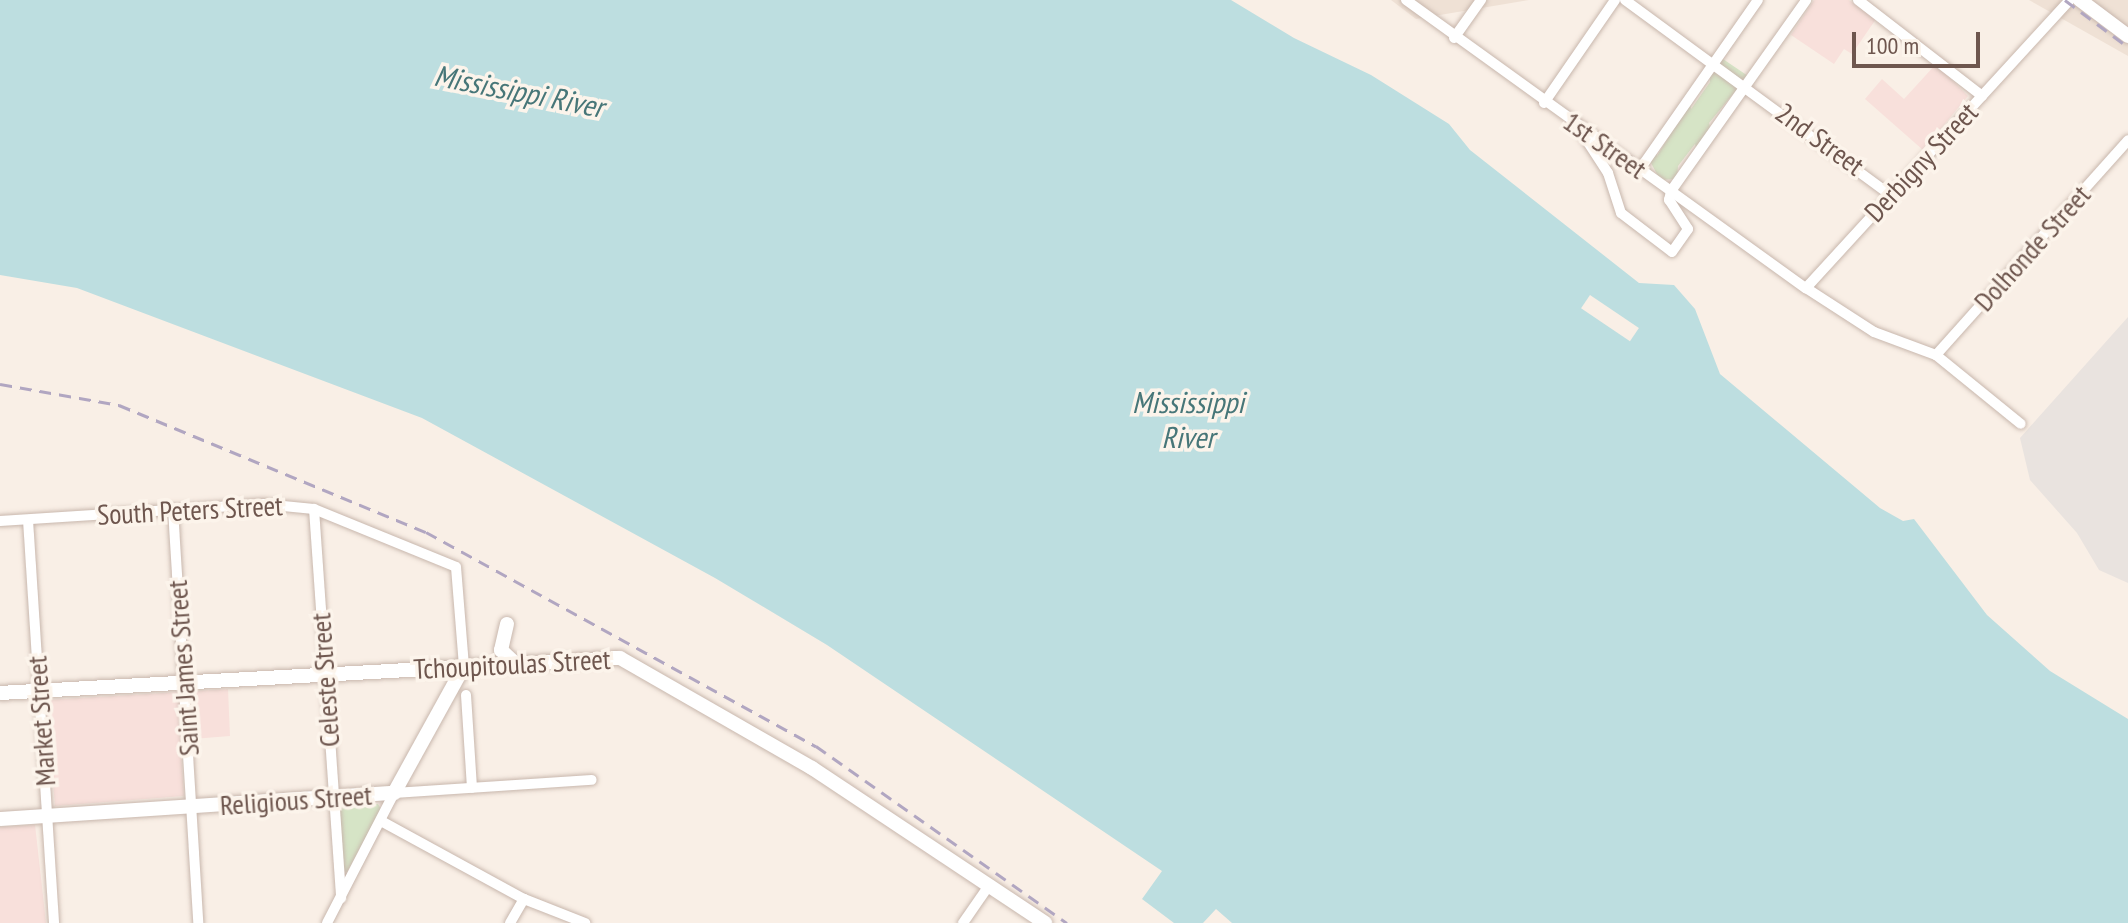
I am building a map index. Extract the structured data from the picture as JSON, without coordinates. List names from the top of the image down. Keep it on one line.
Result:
{"streets":{"street":["2nd Street","1st Street","Derbigny Street","Dolhonde Street","South Peters Street","Tchoupitoulas Street","Saint James Street","Celeste Street","Market Street","Religious Street"]},"crossings":[["2nd Street","Derbigny Street"],["1st Street","Derbigny Street"],["1st Street","Dolhonde Street"],["South Peters Street","Tchoupitoulas Street"],["South Peters Street","Saint James Street"],["South Peters Street","Celeste Street"],["South Peters Street","Market Street"],["Tchoupitoulas Street","Saint James Street"],["Tchoupitoulas Street","Celeste Street"],["Tchoupitoulas Street","Market Street"],["Saint James Street","Religious Street"],["Celeste Street","Religious Street"],["Market Street","Religious Street"]],"water":["Mississippi River"],"scale_bar":"100 m"}
